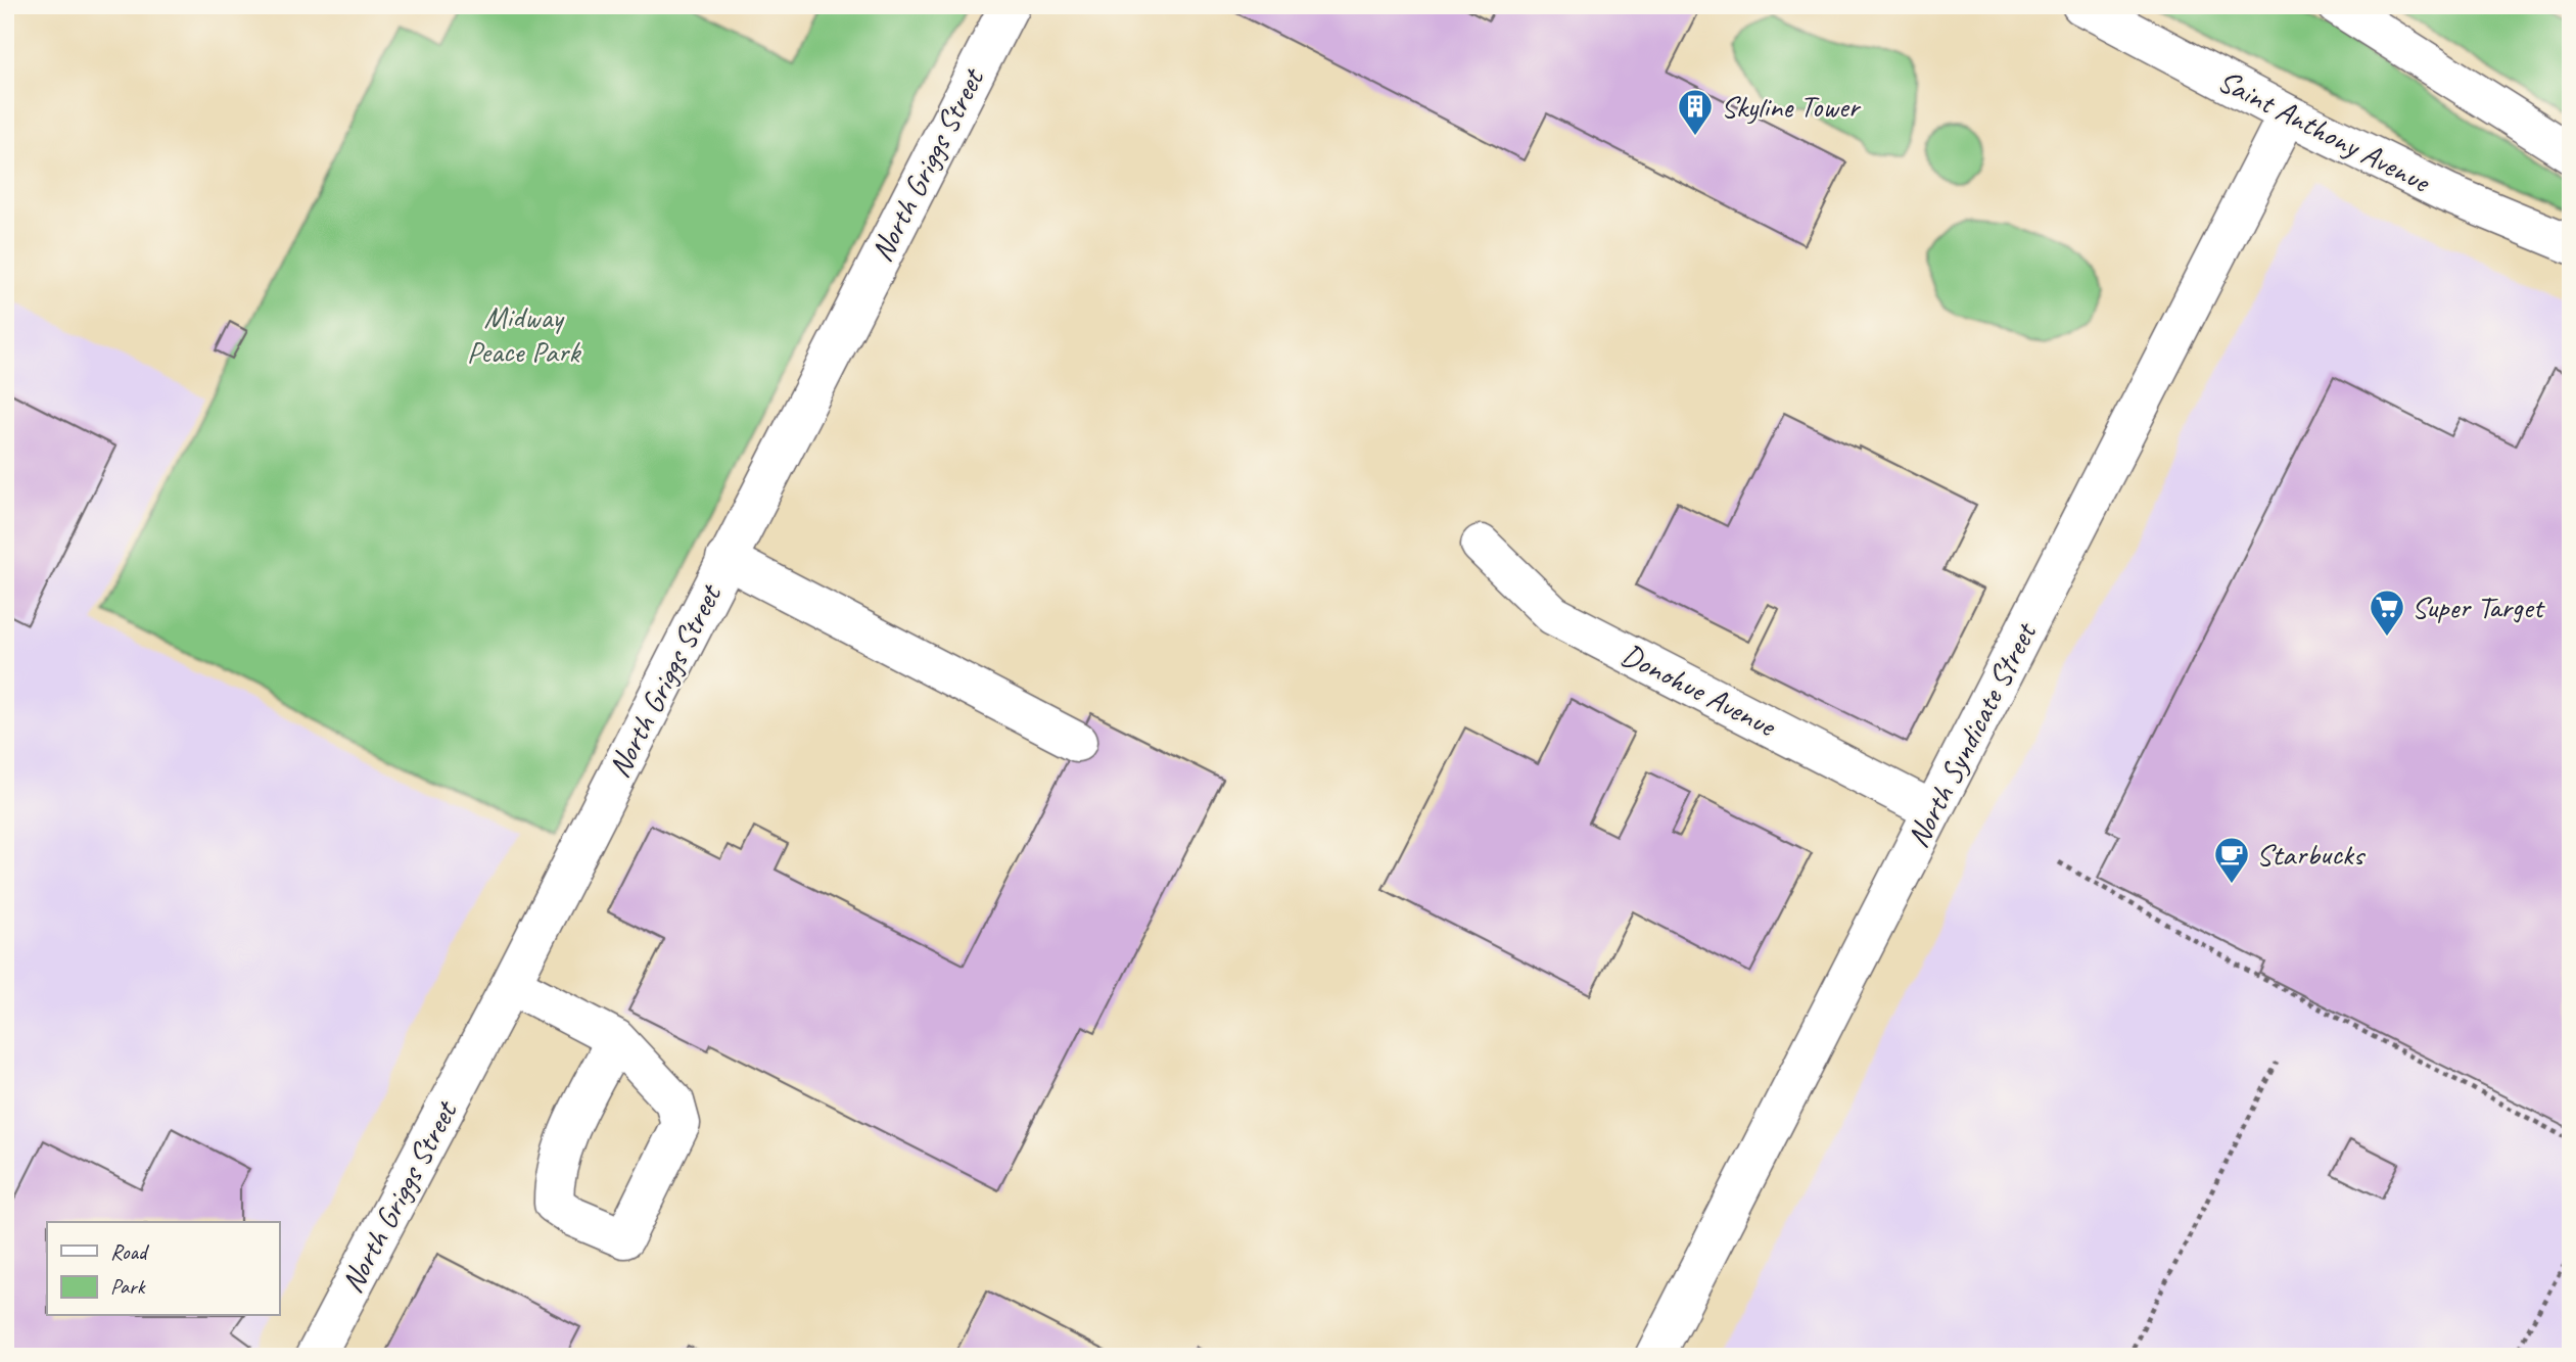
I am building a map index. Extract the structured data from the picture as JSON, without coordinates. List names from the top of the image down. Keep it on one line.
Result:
{"streets":{"main road":["Saint Anthony Avenue","North Griggs Street","Donohue Avenue","North Syndicate Street"]},"crossings":[["Saint Anthony Avenue","North Syndicate Street"],["Donohue Avenue","North Syndicate Street"]],"parks":["Midway Peace Park"],"places":{"building":["Skyline Tower"],"supermarket":["Super Target"],"cafe":["Starbucks"]},"legend":["Road","Park"]}
